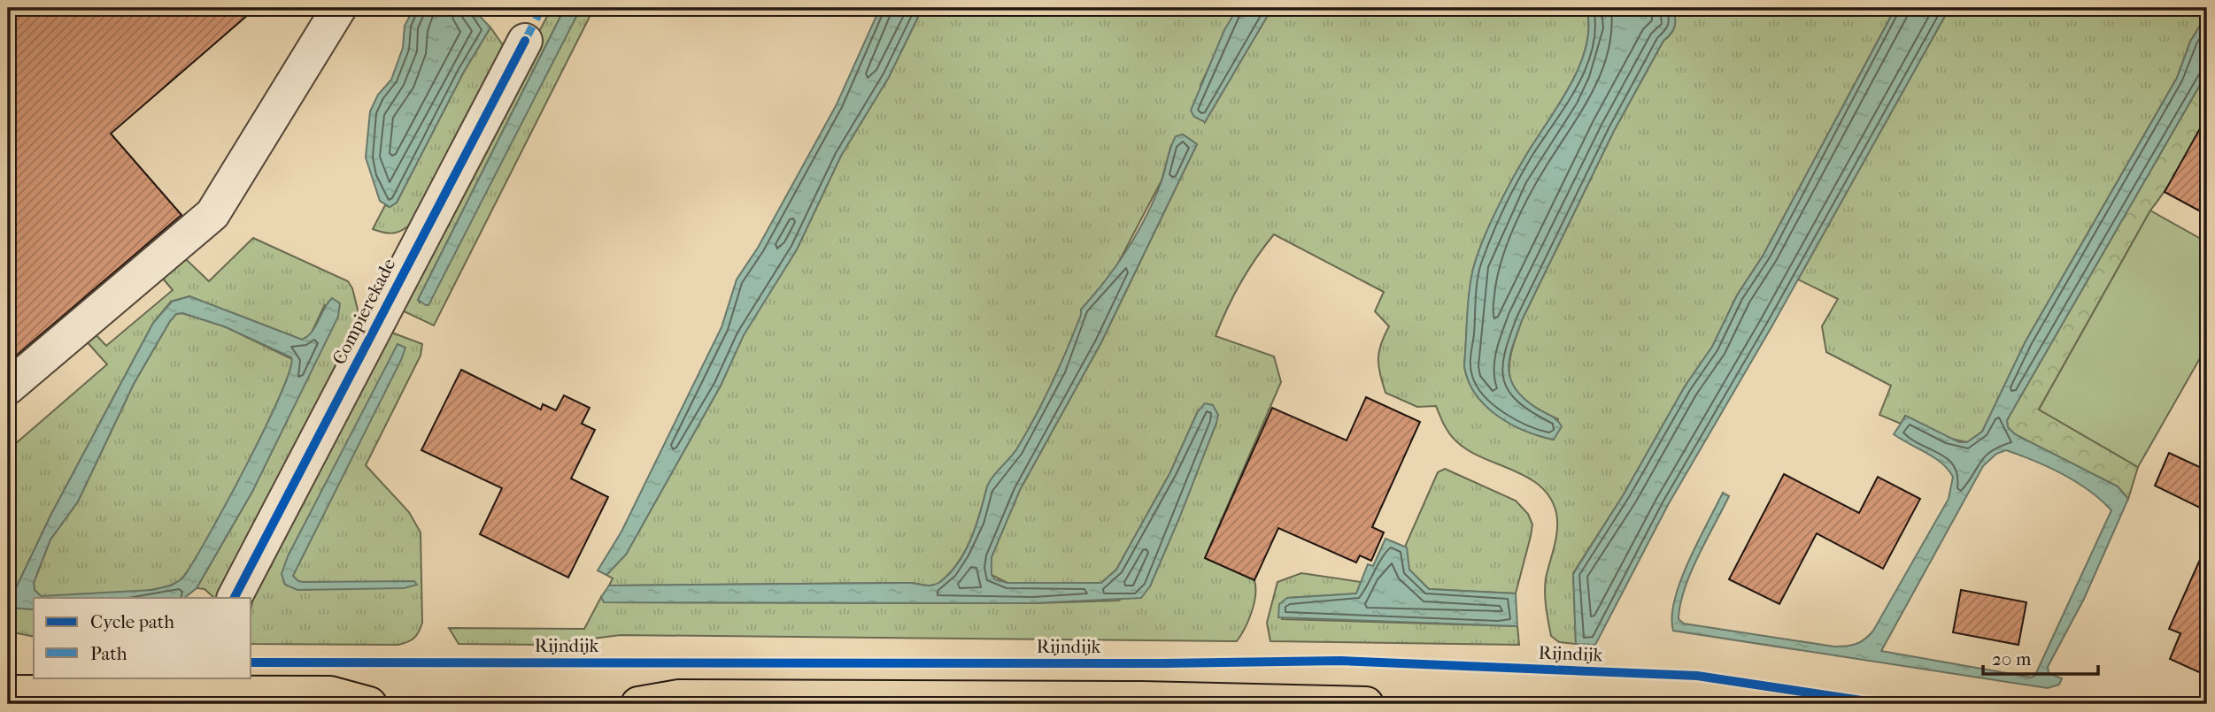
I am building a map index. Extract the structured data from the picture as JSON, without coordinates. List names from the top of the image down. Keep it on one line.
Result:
{"streets":{"street":["Compierekade"],"cycle path":["Rijndijk"]},"legend":["Cycle path","Path"],"scale_bar":"20 m"}
